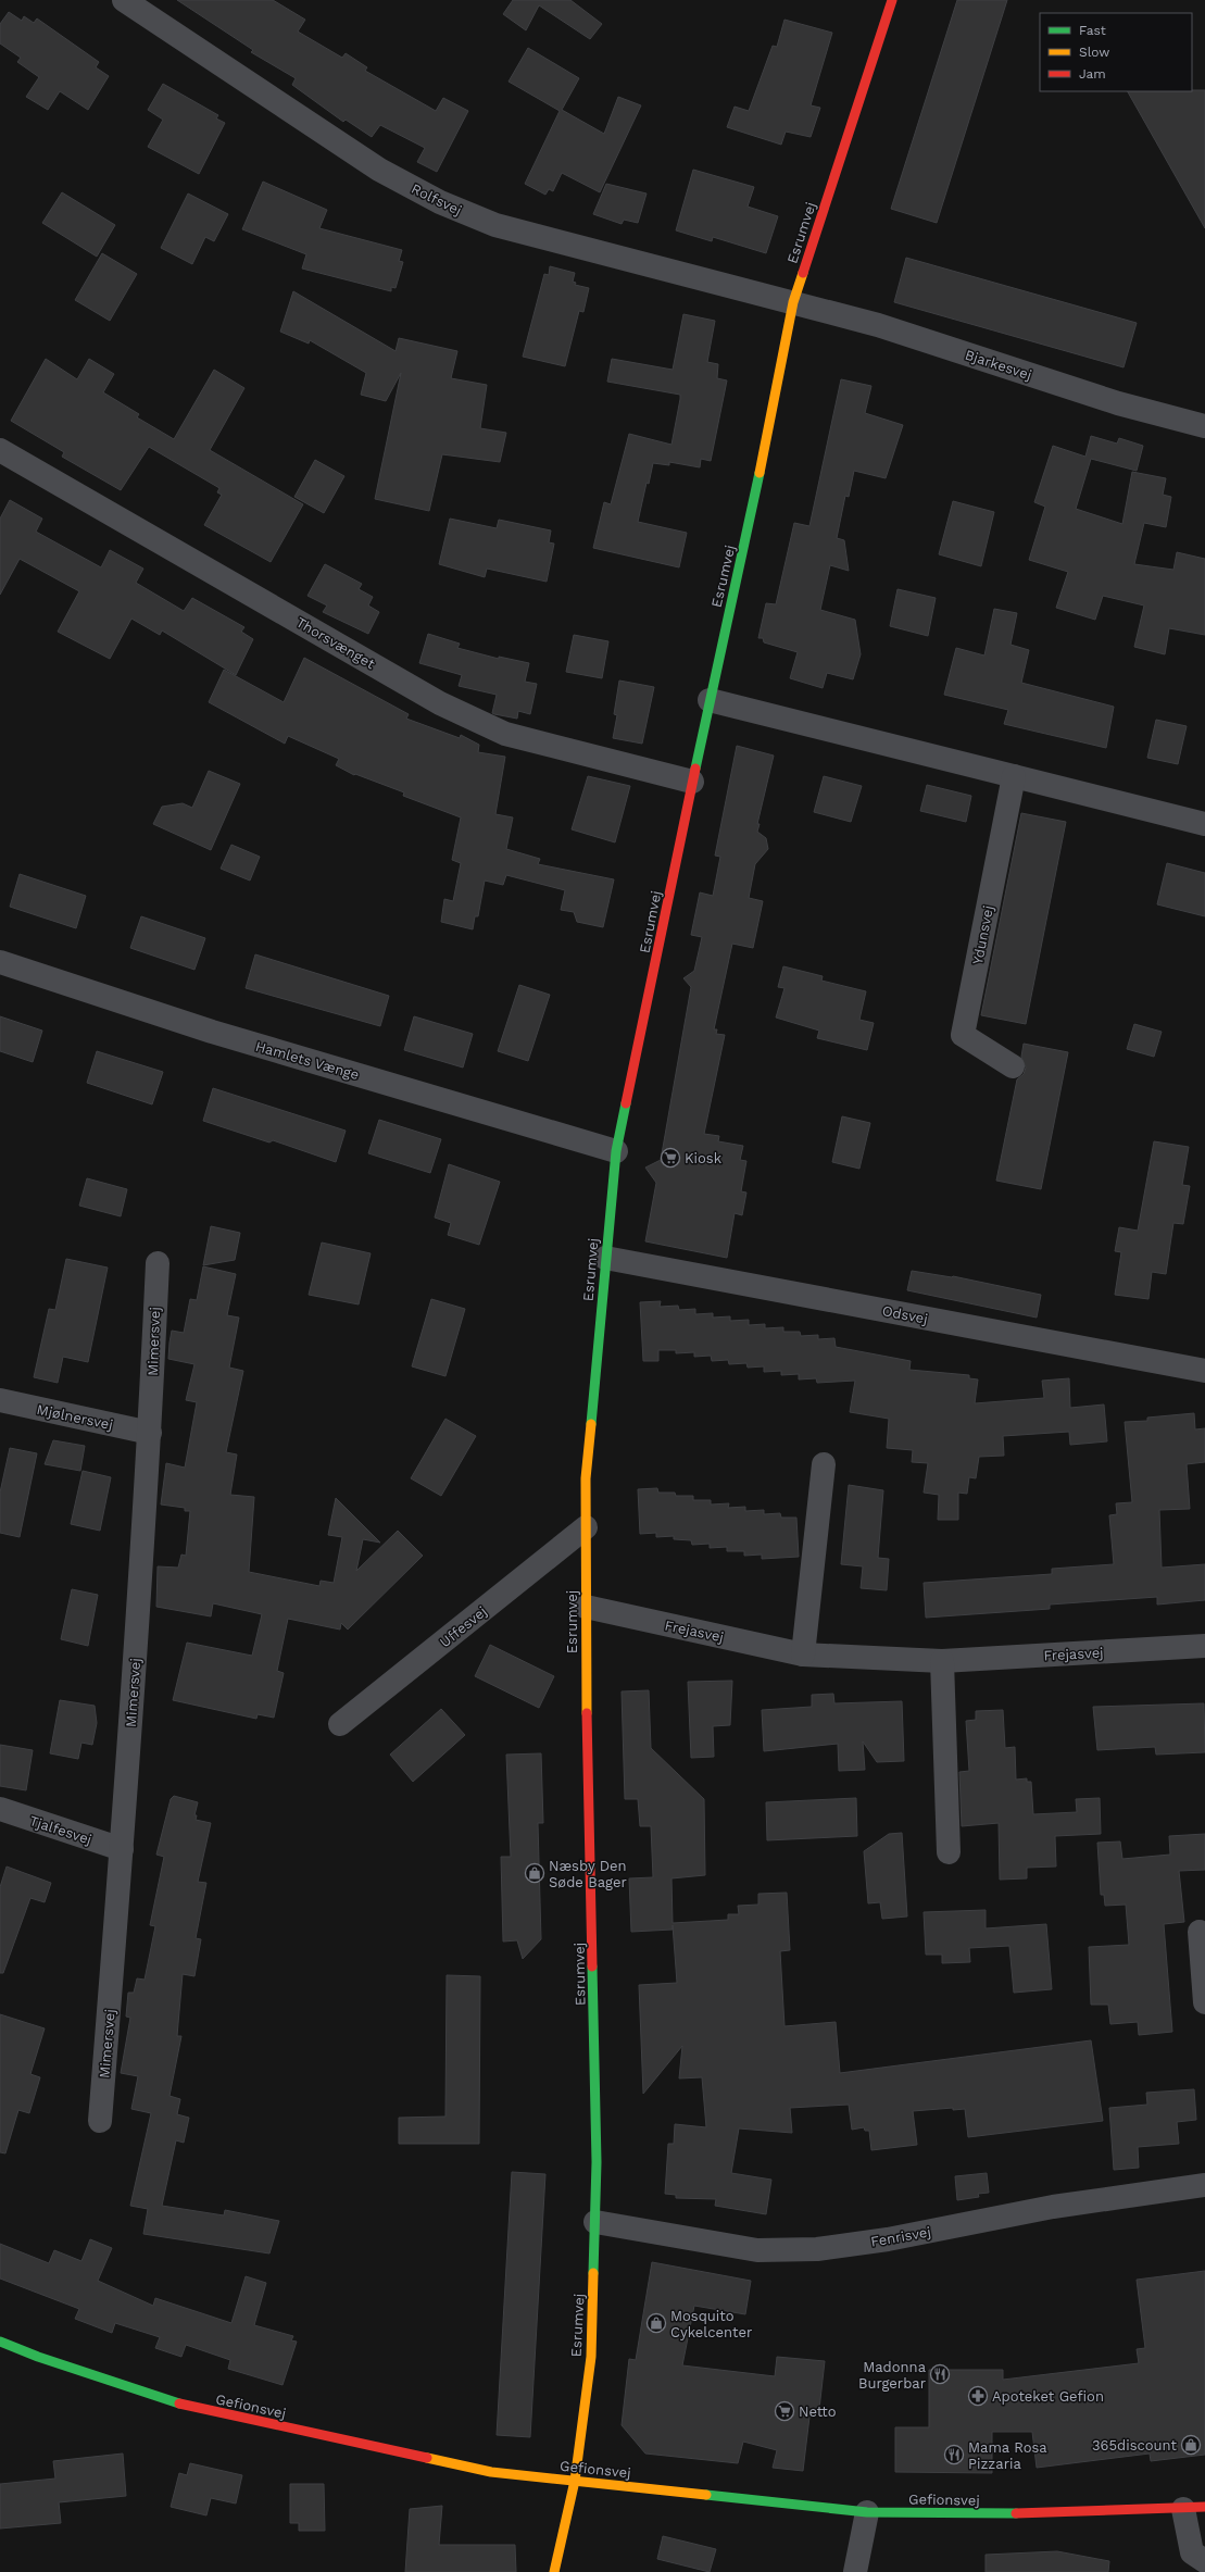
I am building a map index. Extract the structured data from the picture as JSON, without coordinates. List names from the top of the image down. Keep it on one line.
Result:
{"streets":{"street":["Rolfsvej","Esrumvej","Bjarkesvej","Thorsvænget","Ydunsvej","Hamlets Vænge","Odsvej","Mimersvej","Mjølnersvej","Uffesvej","Frejasvej","Tjalfesvej","Fenrisvej","Gefionsvej"]},"crossings":[["Rolfsvej","Esrumvej"],["Rolfsvej","Bjarkesvej"],["Esrumvej","Bjarkesvej"],["Esrumvej","Thorsvænget"],["Esrumvej","Hamlets Vænge"],["Esrumvej","Odsvej"],["Esrumvej","Uffesvej"],["Esrumvej","Frejasvej"],["Esrumvej","Fenrisvej"],["Esrumvej","Gefionsvej"],["Mimersvej","Mjølnersvej"],["Mimersvej","Tjalfesvej"]],"places":{"supermarket":["Kiosk","Netto"],"shop":["Næsby Den Søde Bager","Mosquito Cykelcenter","365discount"],"restaurant":["Madonna Burgerbar","Mama Rosa Pizzaria"],"pharmacy":["Apoteket Gefion"]},"legend":["Fast","Slow","Jam"]}
